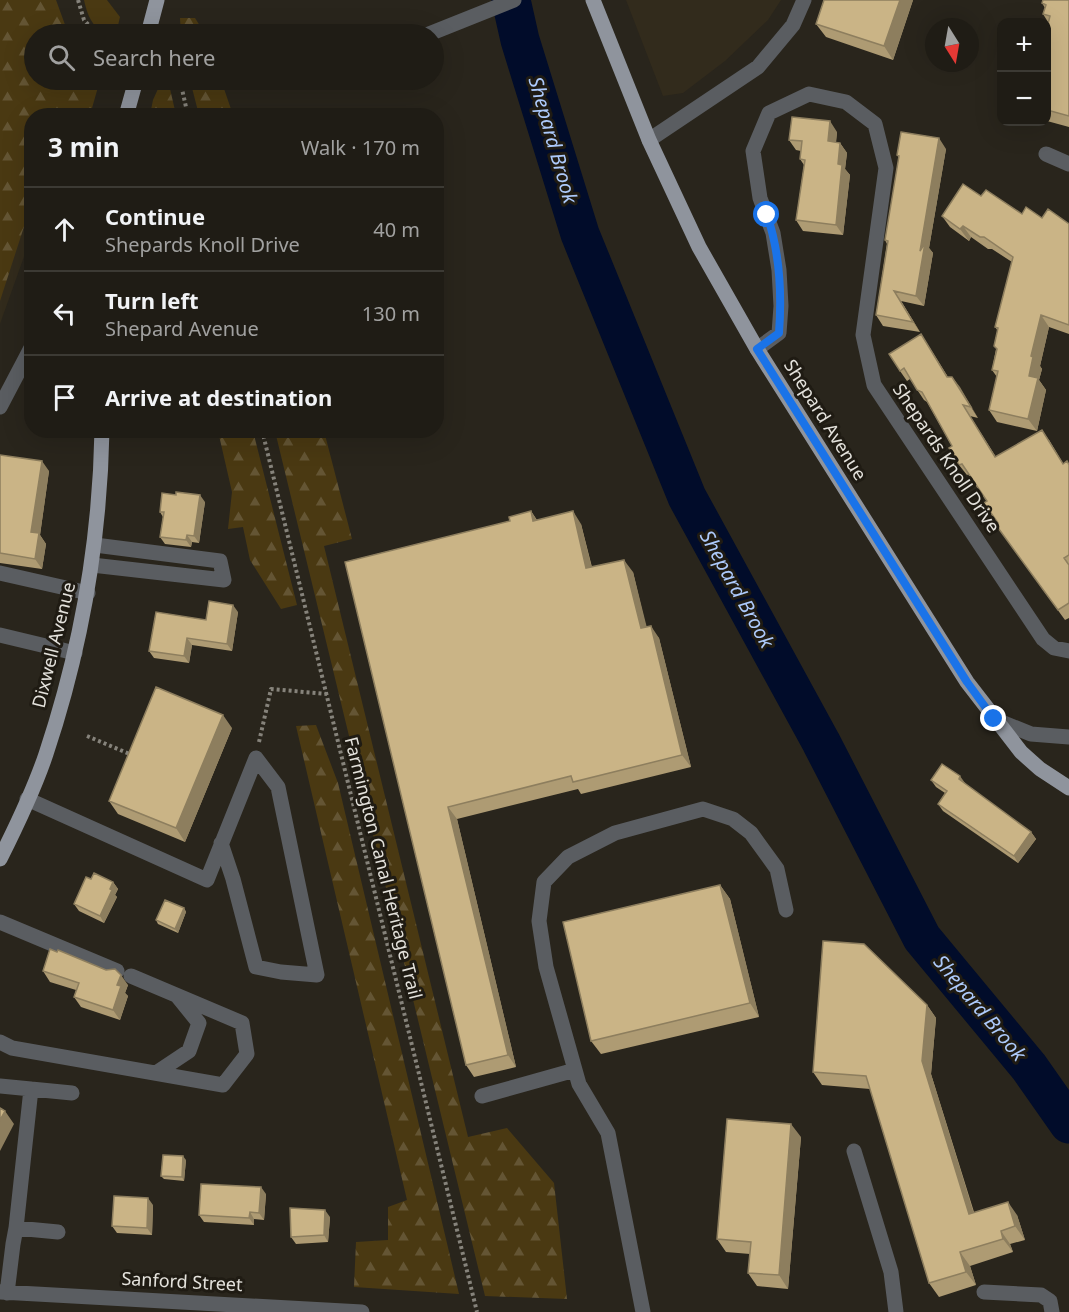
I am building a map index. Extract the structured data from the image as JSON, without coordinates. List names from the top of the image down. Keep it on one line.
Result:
{"streets":{"main road":["Shepard Avenue","Dixwell Avenue"],"street":["Shepards Knoll Drive","Sanford Street"],"path":["Farmington Canal Heritage Trail"]},"crossings":[["Shepard Avenue","Shepards Knoll Drive"]],"water":["Shepard Brook"],"north":"bottom","page":{"map_buttons":["+","−"],"search":"Search here","heading":["3 min","Walk · 170 m"],"list":[["Continue","Shepards Knoll Drive","40 m"],["Turn left","Shepard Avenue","130 m"],"Arrive at destination"]}}
